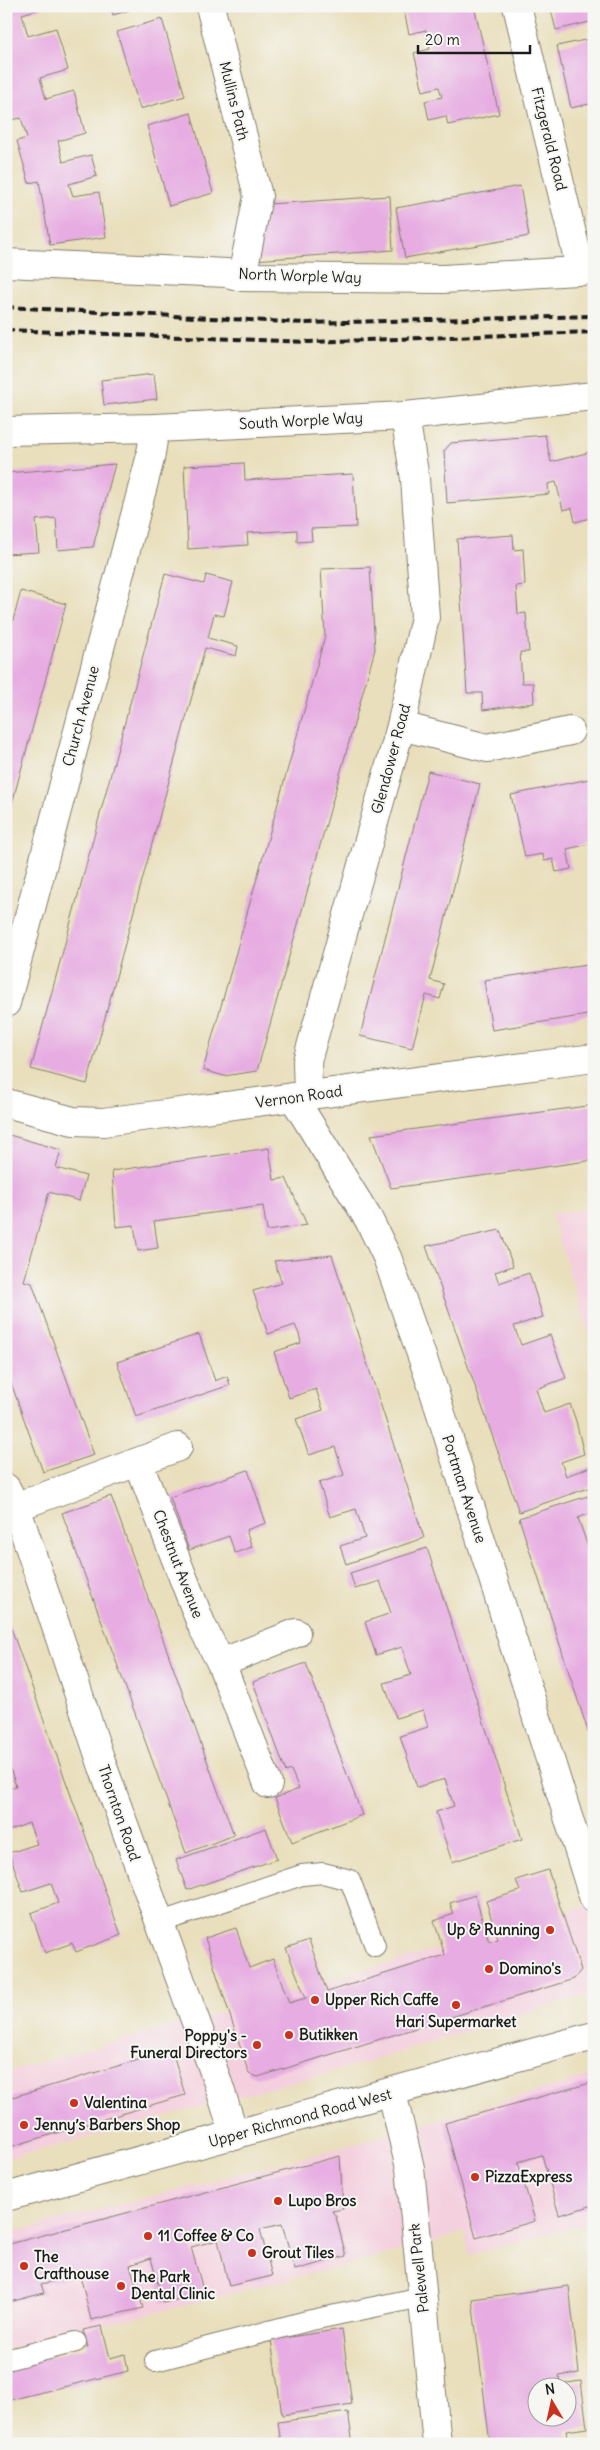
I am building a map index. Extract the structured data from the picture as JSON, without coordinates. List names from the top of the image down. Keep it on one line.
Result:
{"streets":{"main road":["Mullins Path","Fitzgerald Road","North Worple Way","South Worple Way","Church Avenue","Glendower Road","Vernon Road","Portman Avenue","Chestnut Avenue","Thornton Road","Upper Richmond Road West","Palewell Park"]},"crossings":[["Mullins Path","North Worple Way"],["Fitzgerald Road","North Worple Way"],["South Worple Way","Church Avenue"],["South Worple Way","Glendower Road"],["Glendower Road","Vernon Road"],["Glendower Road","Portman Avenue"],["Vernon Road","Portman Avenue"],["Thornton Road","Upper Richmond Road West"],["Upper Richmond Road West","Palewell Park"]],"places":["Up & Running","Domino's","Upper Rich Caffe","Hari Supermarket","Butikken","Poppy's - Funeral Directors","Valentina","Jenny’s Barbers Shop","PizzaExpress","Lupo Bros","11 Coffee & Co","Grout Tiles","The Crafthouse","The Park Dental Clinic"],"scale_bar":"20 m","north":"top"}
